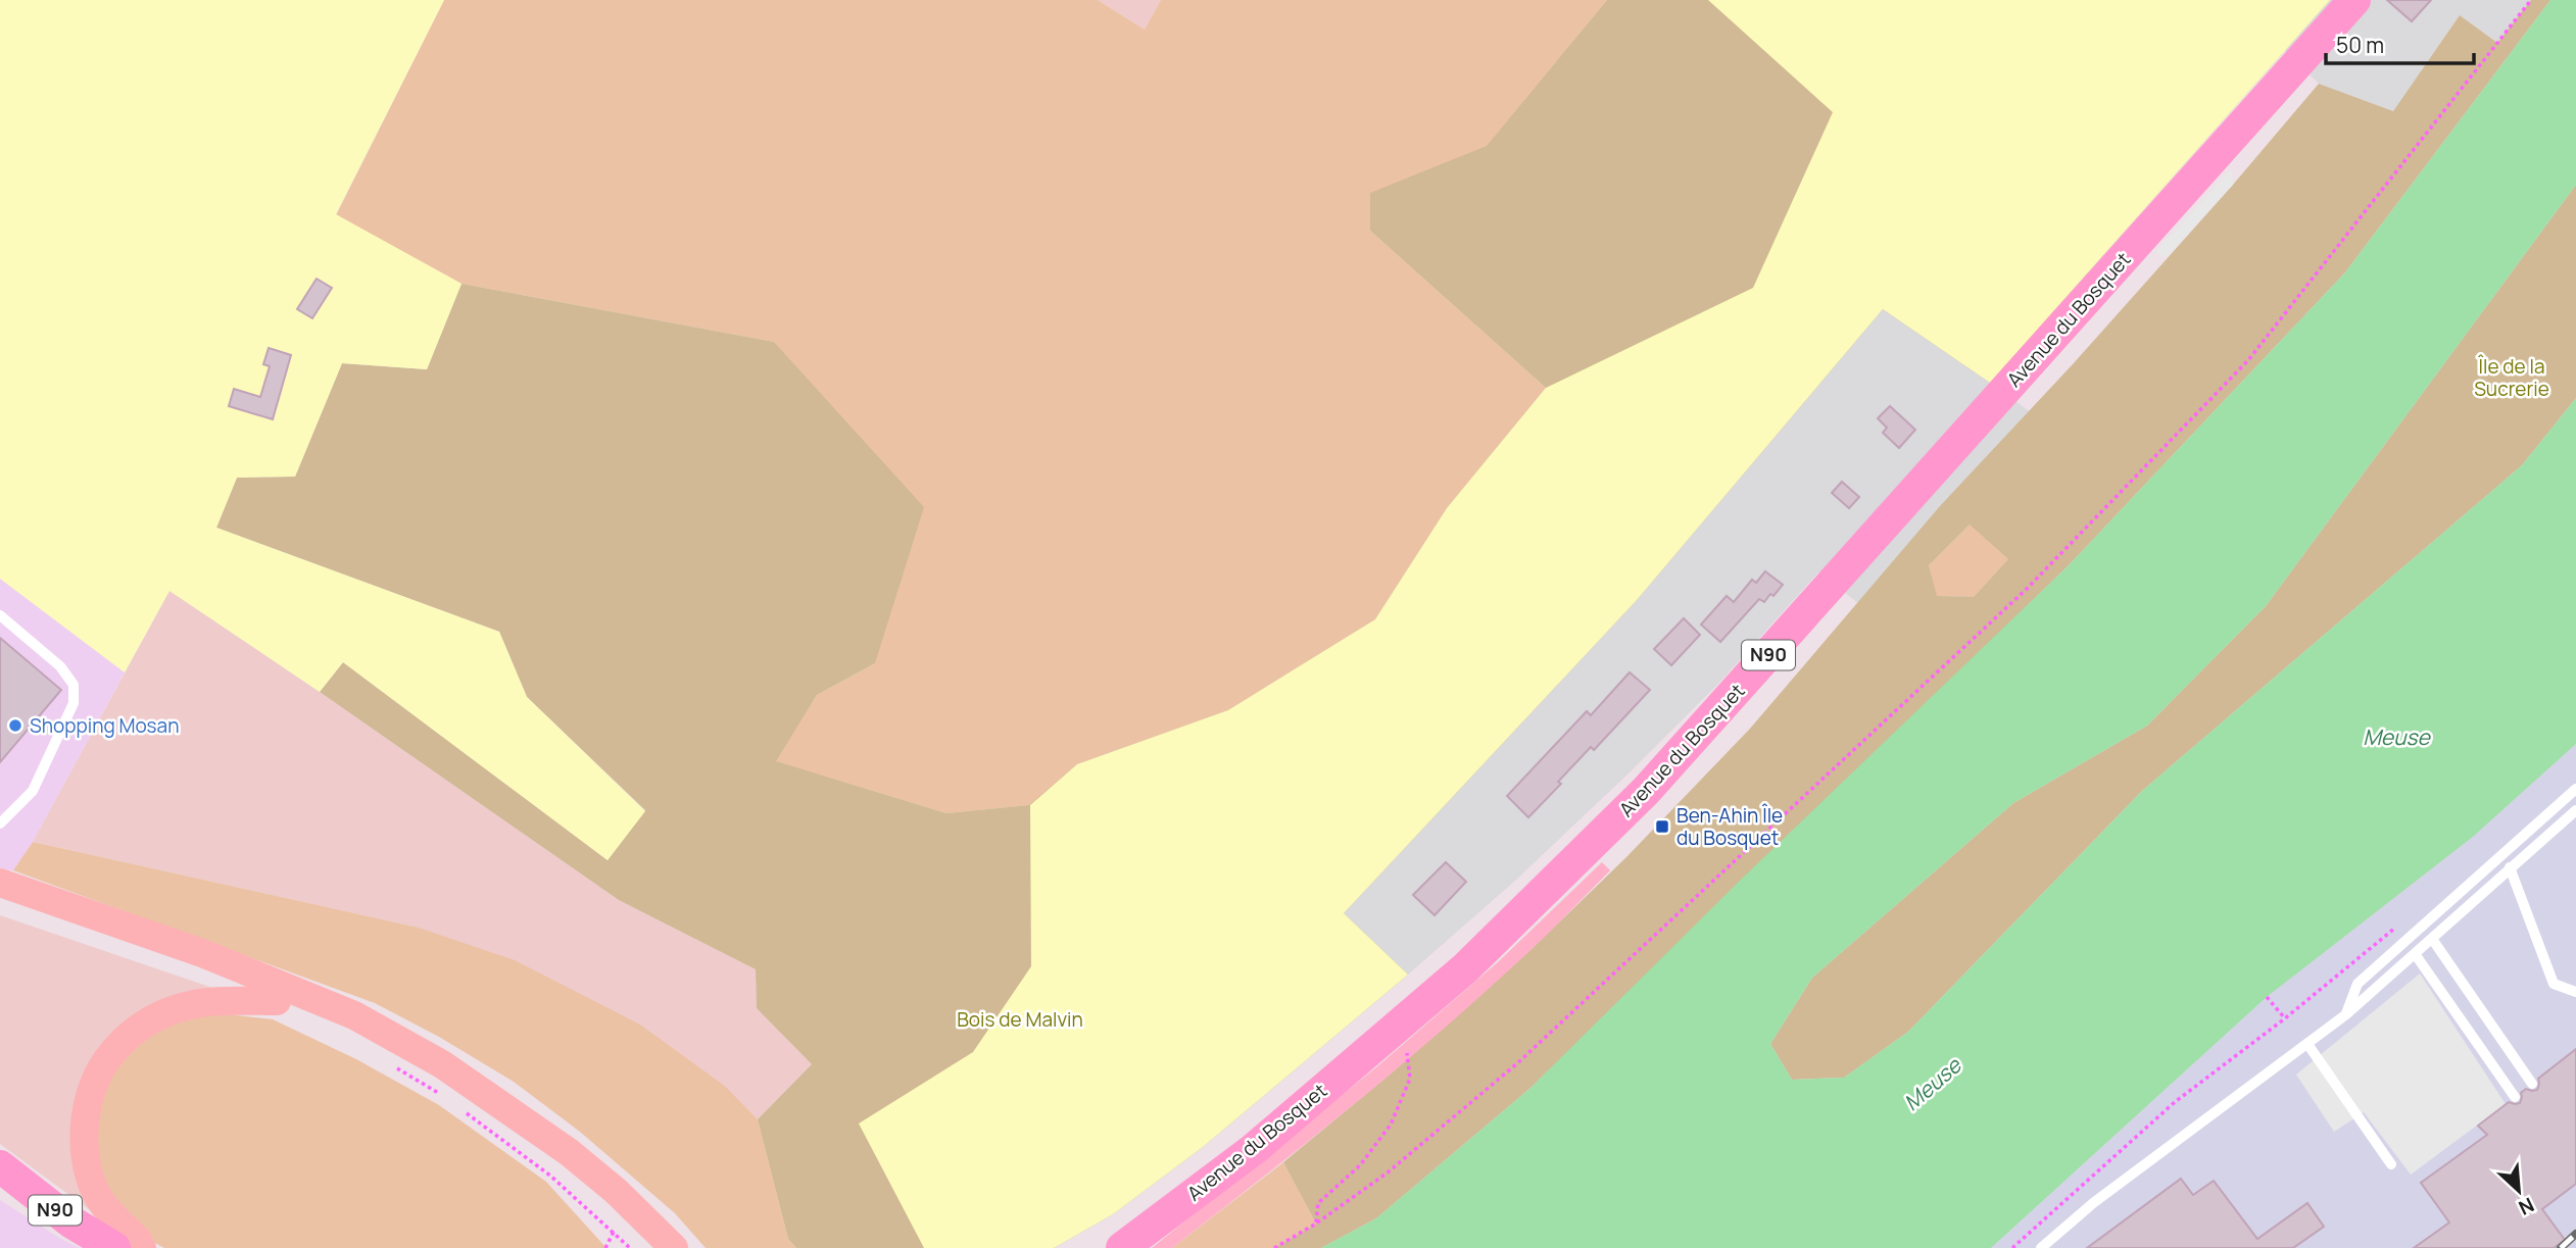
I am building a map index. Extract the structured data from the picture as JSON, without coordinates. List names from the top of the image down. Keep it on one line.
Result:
{"streets":{"main road":["Avenue du Bosquet","N90"]},"water":["Meuse"],"parks":["Île de la Sucrerie","Bois de Malvin"],"places":{"other":["Shopping Mosan"],"transit":["Ben-Ahin Île du Bosquet"]},"scale_bar":"50 m","north":"bottom right"}
